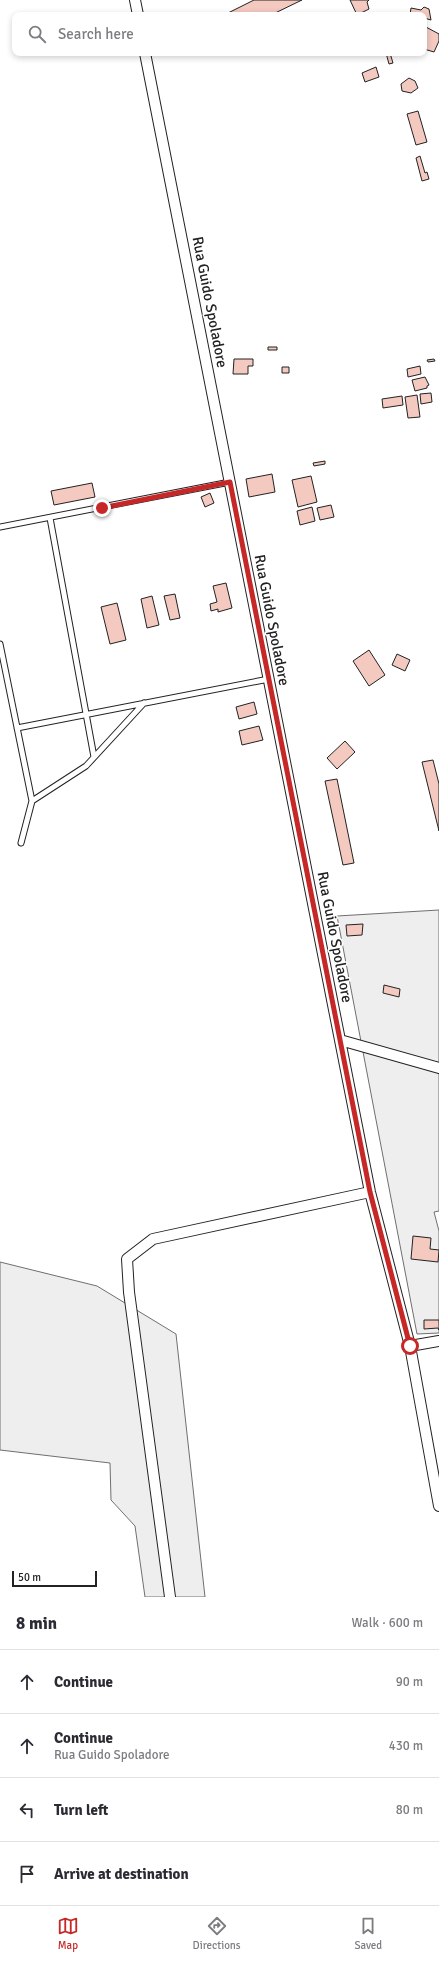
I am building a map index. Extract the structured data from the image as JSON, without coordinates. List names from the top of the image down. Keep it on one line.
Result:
{"streets":{"street":["Rua Guido Spoladore"]},"scale_bar":"50 m","page":{"search":"Search here","scale":"50 m","heading":["8 min","Walk · 600 m"],"list":[["Continue","90 m"],["Continue","Rua Guido Spoladore","430 m"],["Turn left","80 m"],"Arrive at destination"],"nav":["Map","Directions","Saved"]}}
